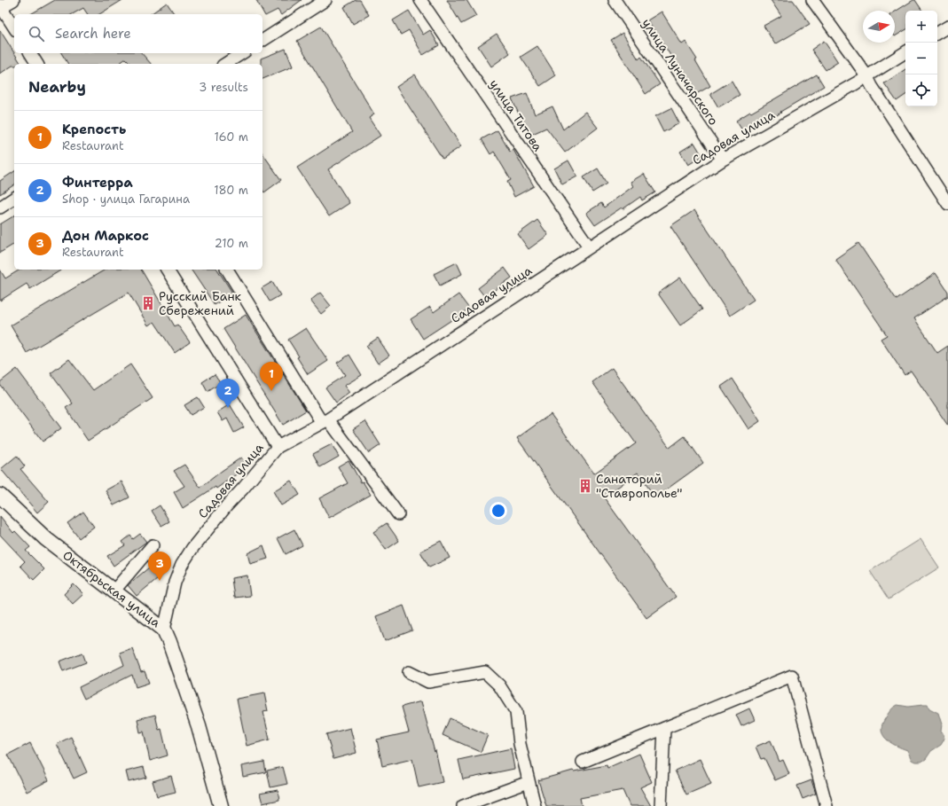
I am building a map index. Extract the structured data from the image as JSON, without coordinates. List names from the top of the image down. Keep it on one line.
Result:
{"streets":{"main road":["Октябрьская улица"],"street":["улица Луначарского","улица Титова","Садовая улица"]},"crossings":[["улица Луначарского","Садовая улица"],["улица Титова","Садовая улица"],["Садовая улица","Октябрьская улица"]],"places":{"building":["Русский Банк Сбережений","Санаторий \"Ставрополье\""]},"north":"right","page":{"map_buttons":["+","−"],"search":"Search here","heading":["Nearby","3 results"],"list":[{"mark":"1","name":"Крепость","note":"Restaurant","value":"160 m"},{"mark":"2","name":"Финтерра","note":"Shop · улица Гагарина","value":"180 m"},{"mark":"3","name":"Дон Маркос","note":"Restaurant","value":"210 m"}],"pins":["1","2","3"]}}
